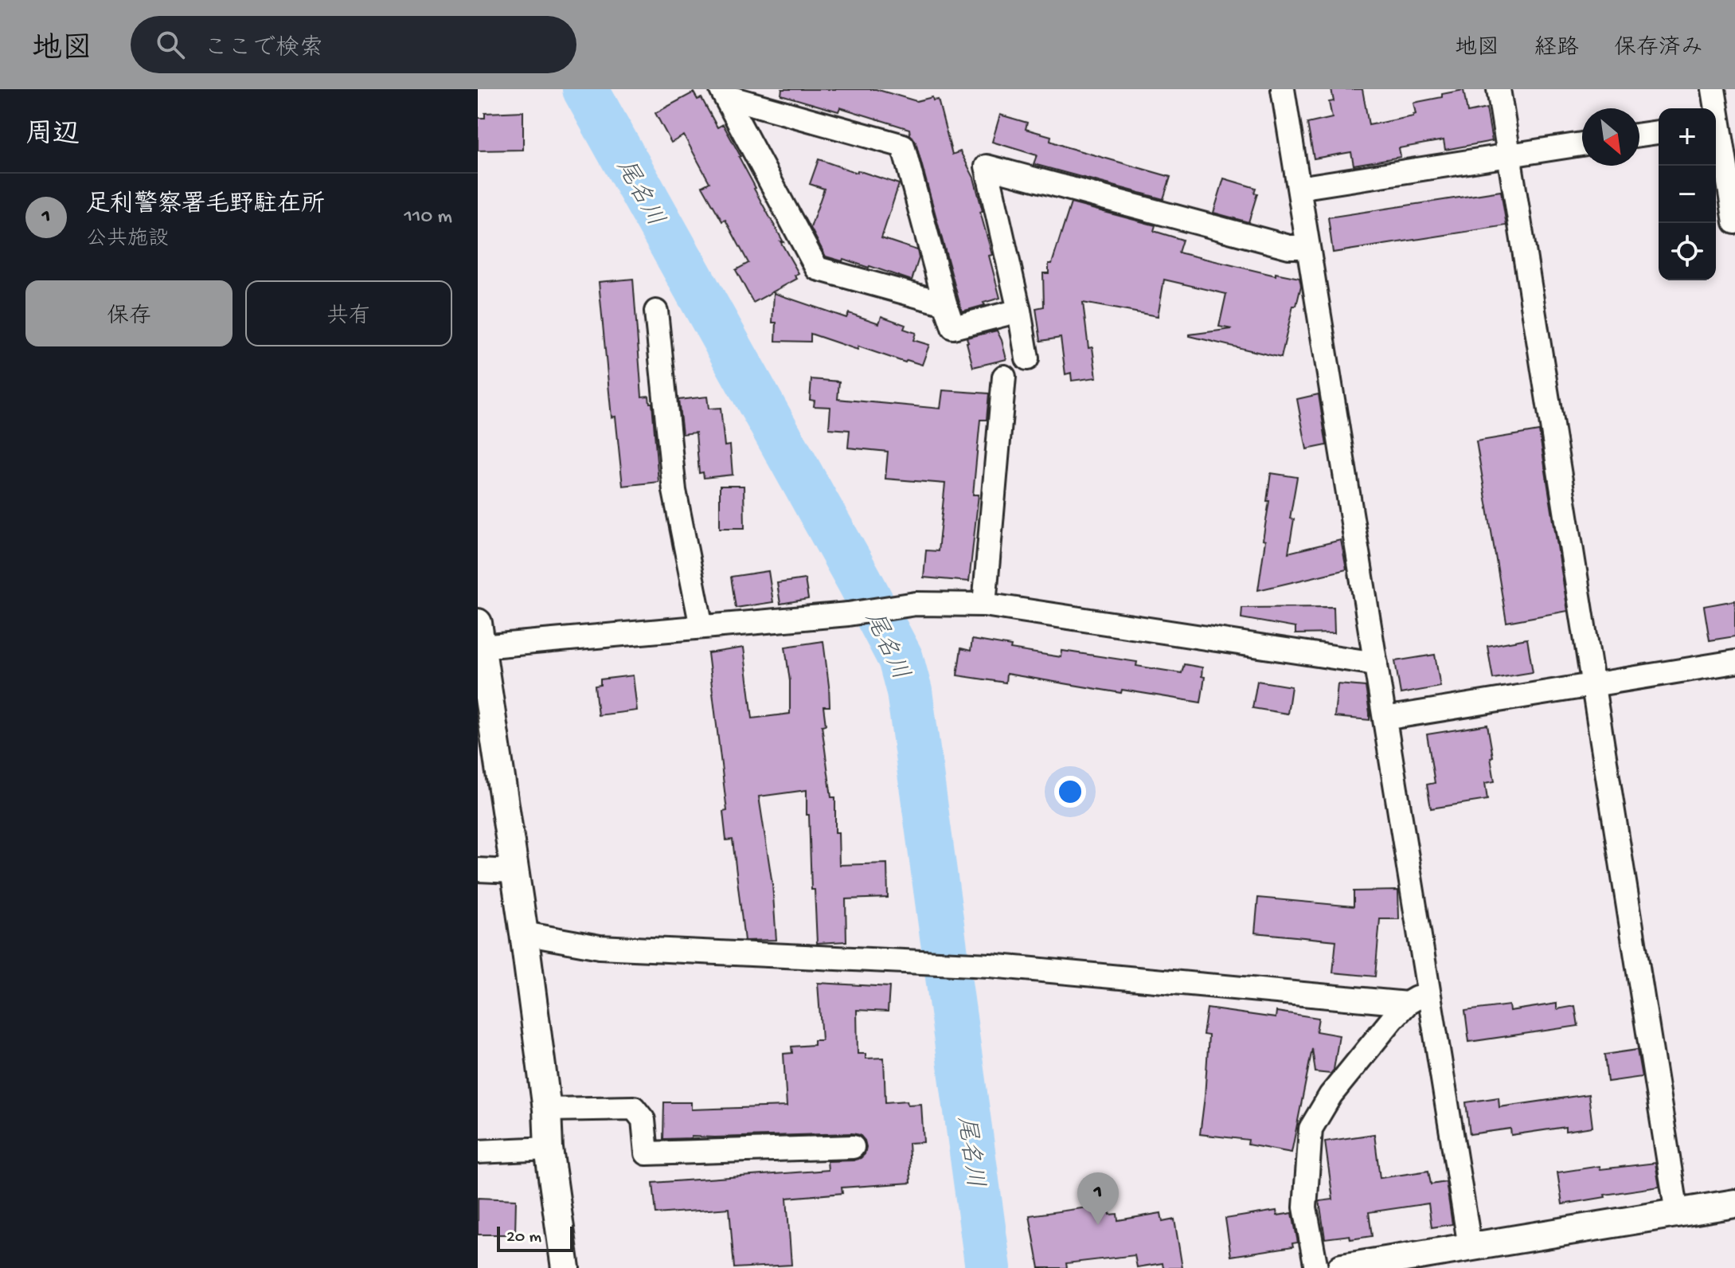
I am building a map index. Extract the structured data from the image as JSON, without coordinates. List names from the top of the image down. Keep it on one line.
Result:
{"water":["尾名川"],"scale_bar":"20 m","north":"bottom right","page":{"header":"地図","search":"ここで検索","nav":["地図","経路","保存済み"],"heading":"周辺","map_buttons":["+","−"],"list":[{"mark":"1","name":"足利警察署毛野駐在所","note":"公共施設","value":"110 m"}],"buttons":["保存","共有"],"pins":"1","scale":"20 m"}}
